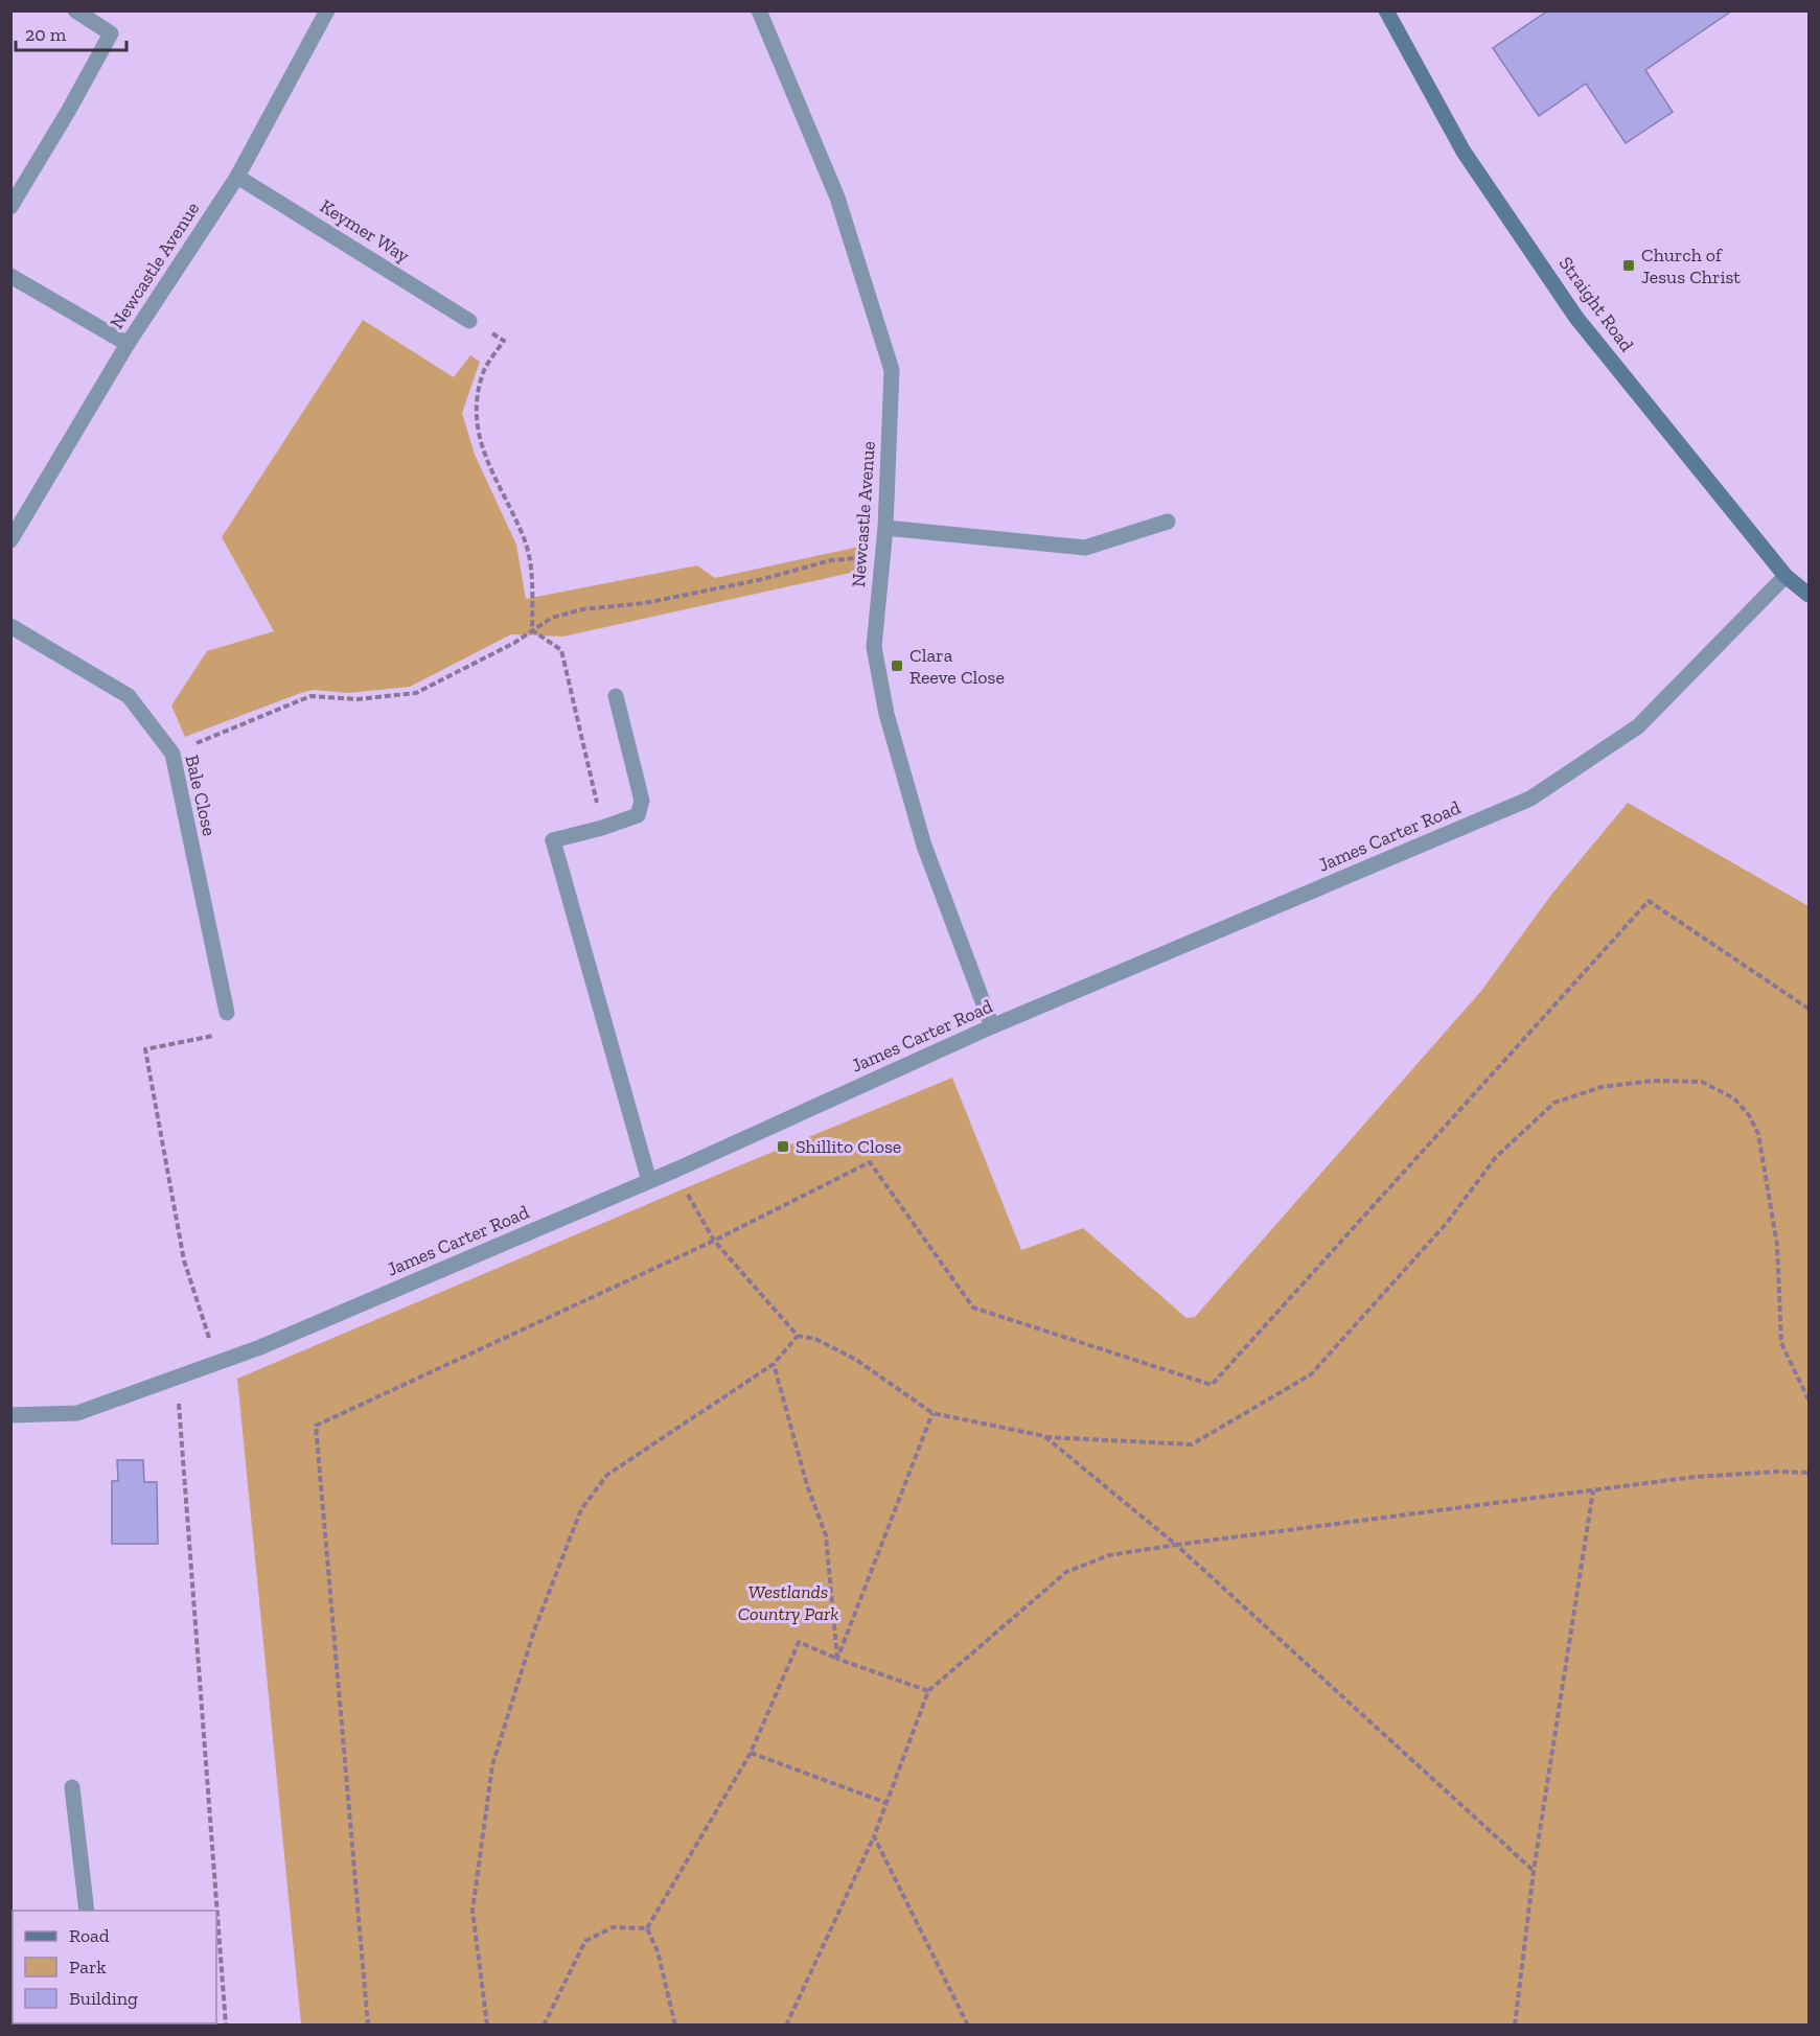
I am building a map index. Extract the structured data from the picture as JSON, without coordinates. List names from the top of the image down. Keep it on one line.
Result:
{"streets":{"street":["Keymer Way","Newcastle Avenue","Straight Road","Bale Close","James Carter Road"]},"crossings":[["Keymer Way","Newcastle Avenue"],["Newcastle Avenue","James Carter Road"],["Straight Road","James Carter Road"]],"parks":["Westlands Country Park"],"places":{"transit":["Church of Jesus Christ","Clara Reeve Close","Shillito Close"]},"legend":["Road","Park","Building"],"scale_bar":"20 m"}
